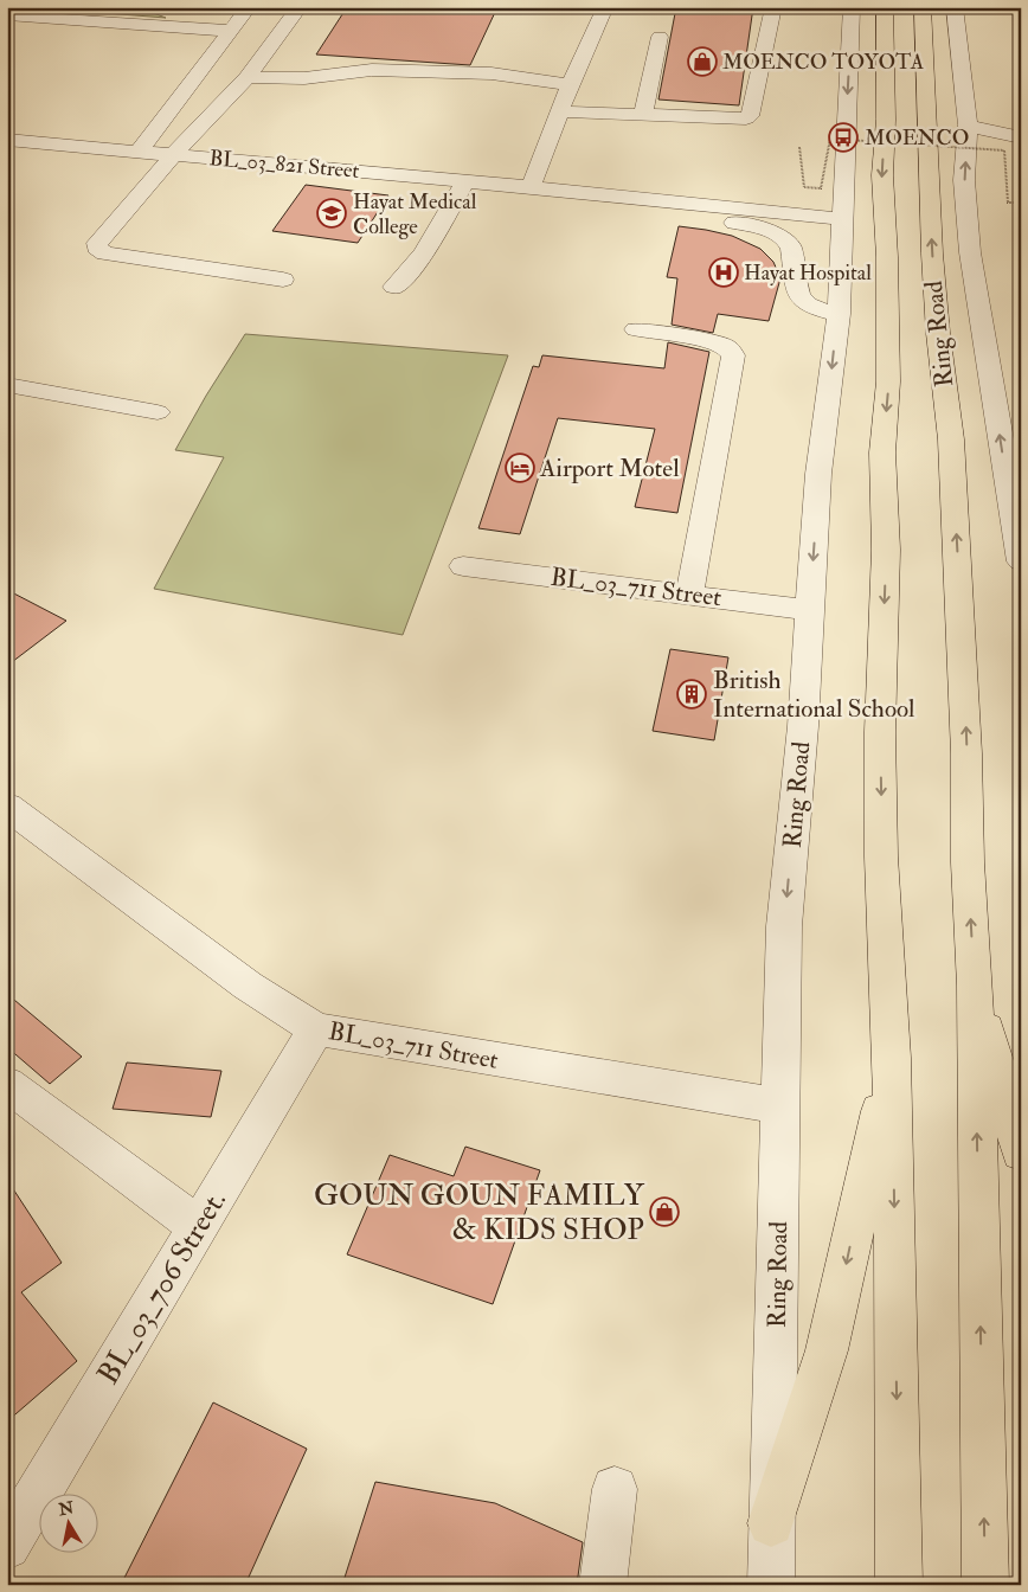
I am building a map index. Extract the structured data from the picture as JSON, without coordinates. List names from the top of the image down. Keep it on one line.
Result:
{"streets":{"highway":["Ring Road"],"street":["BL_03_821 Street","BL_03_711 Street","BL_03_706 Street."]},"crossings":[["BL_03_821 Street","Ring Road"],["Ring Road","BL_03_711 Street"],["BL_03_711 Street","BL_03_706 Street."]],"places":{"shop":["MOENCO TOYOTA","GOUN GOUN FAMILY & KIDS SHOP"],"bus stop":["MOENCO"],"school or university":["Hayat Medical College"],"hospital":["Hayat Hospital"],"hotel":["Airport Motel"],"building":["British International School"]},"north":"top"}
